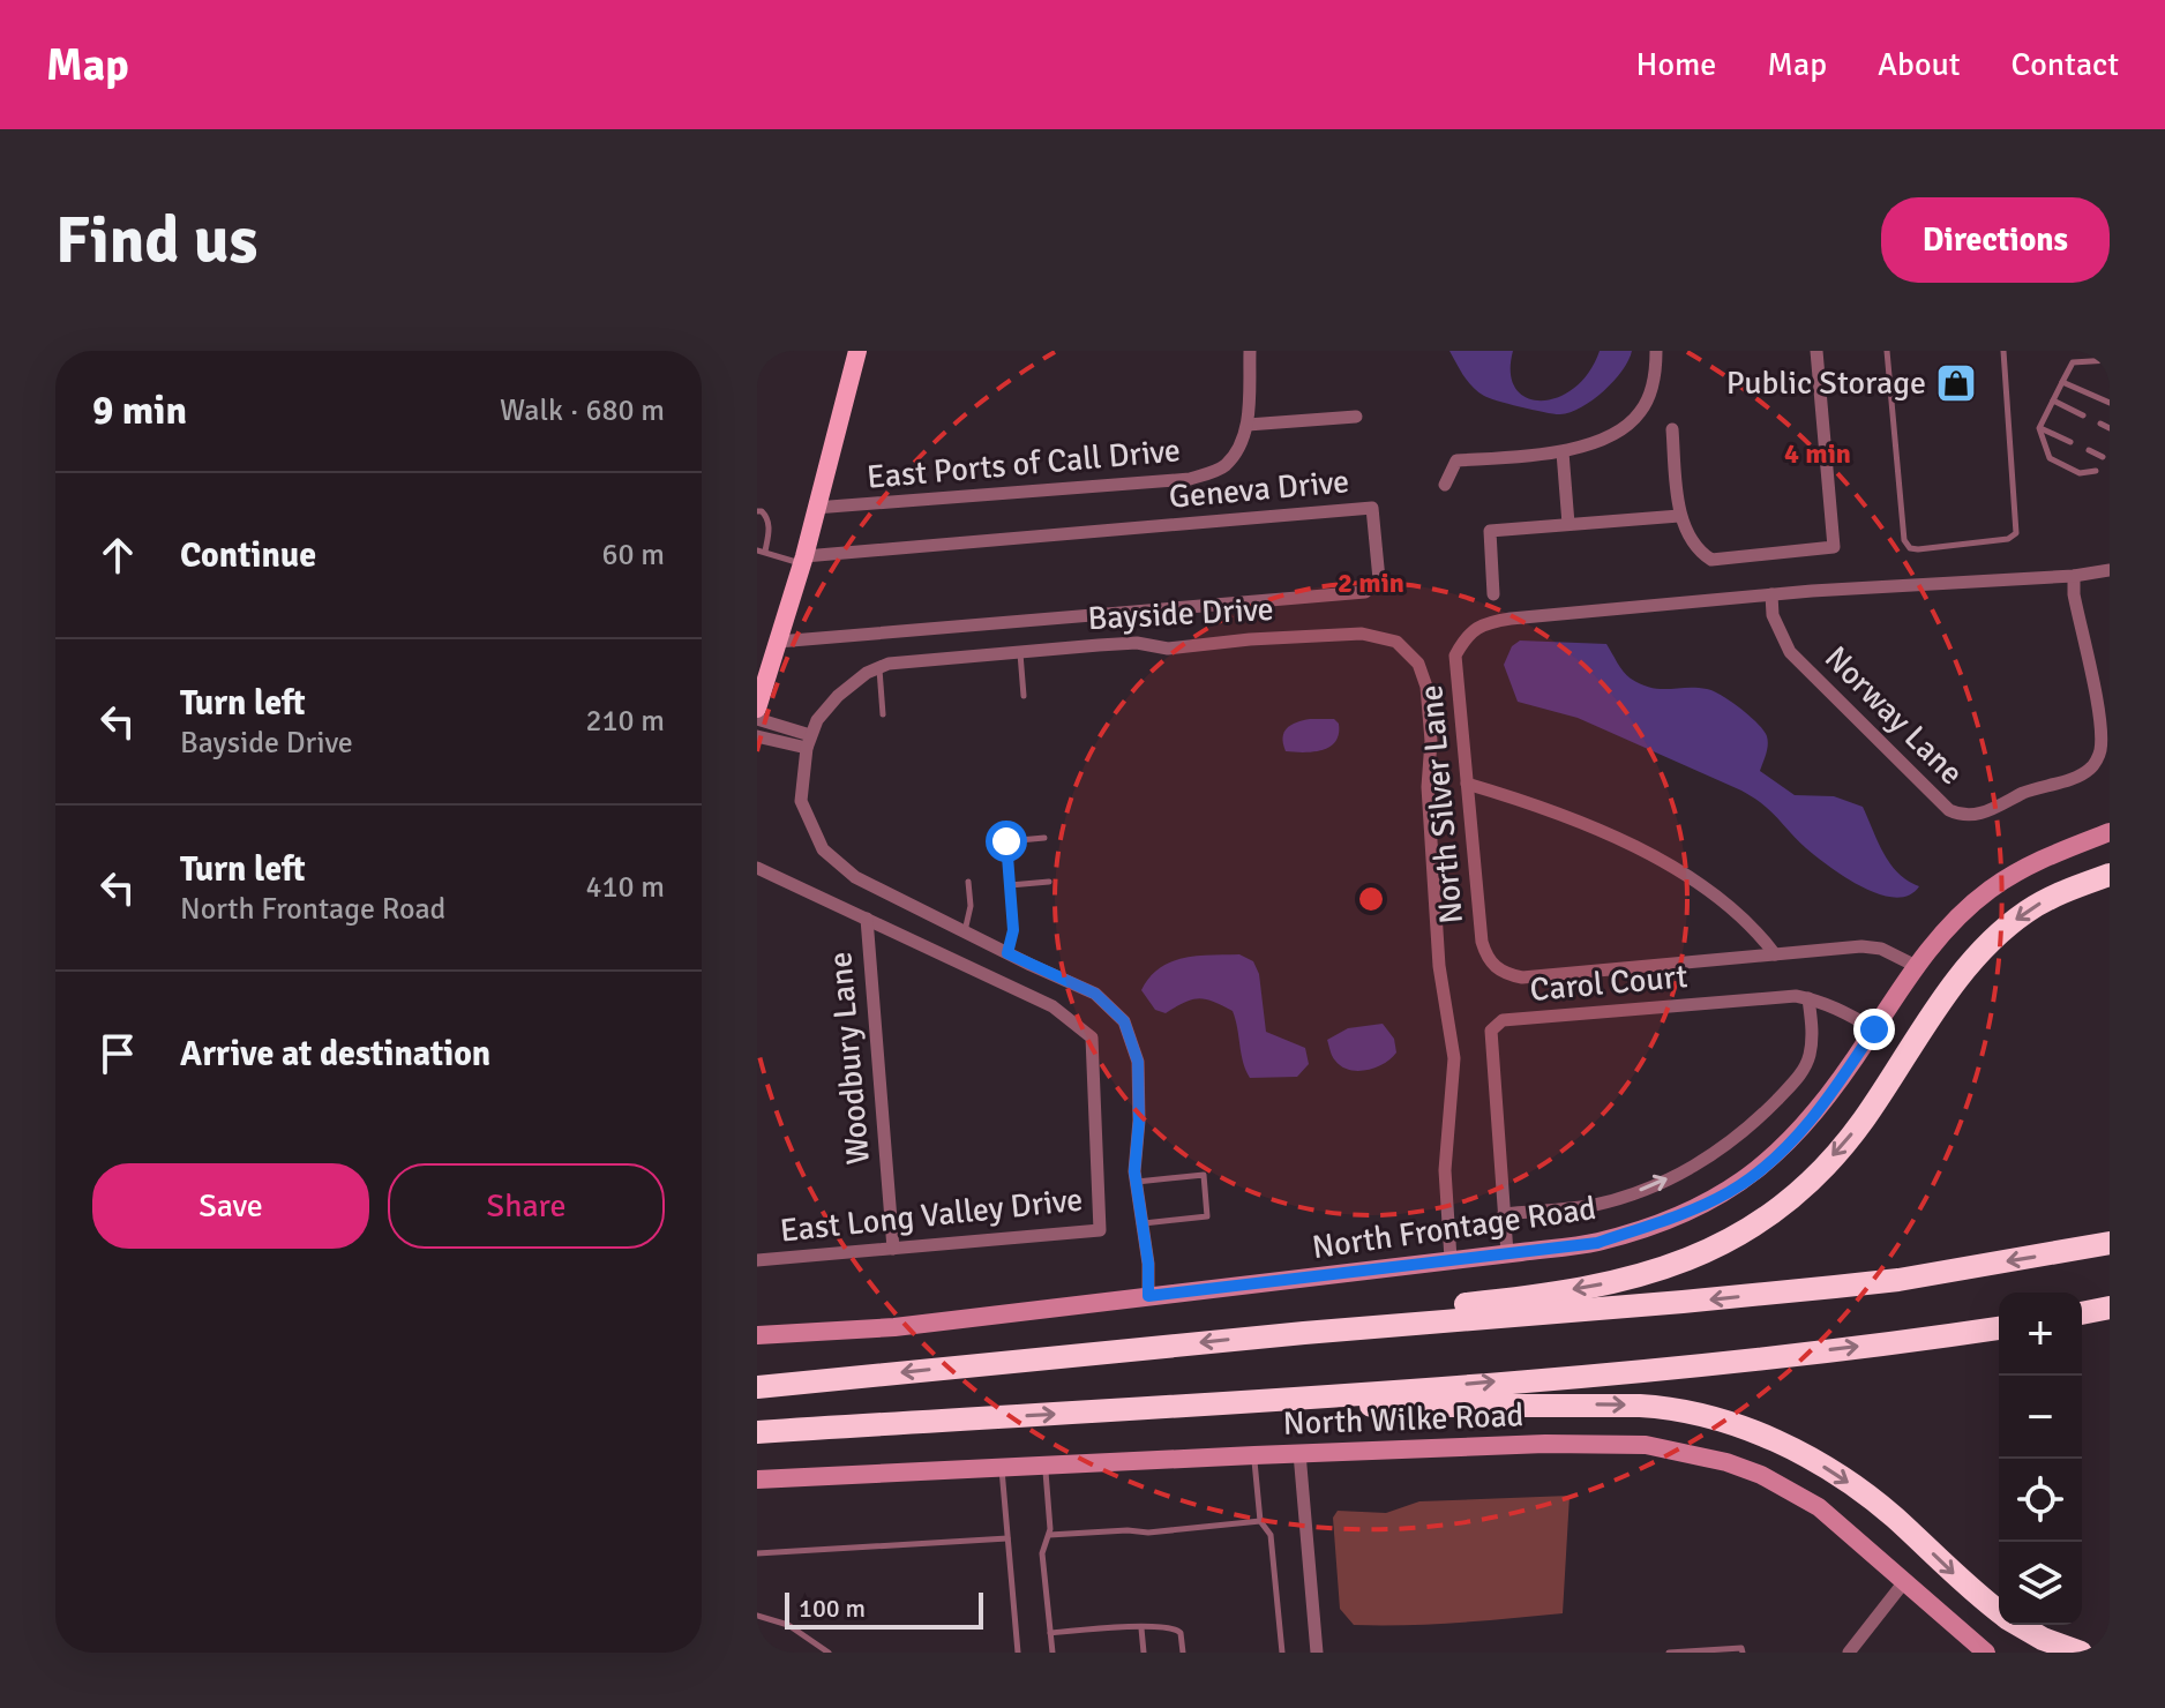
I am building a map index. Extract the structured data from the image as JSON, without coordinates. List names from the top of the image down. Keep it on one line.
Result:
{"streets":{"street":["East Ports of Call Drive","Geneva Drive","Bayside Drive","Norway Lane","North Silver Lane","Carol Court","Woodbury Lane","East Long Valley Drive","North Frontage Road","North Wilke Road"]},"crossings":[["Bayside Drive","North Frontage Road"],["Norway Lane","North Silver Lane"],["North Silver Lane","North Frontage Road"],["Carol Court","North Frontage Road"],["Woodbury Lane","East Long Valley Drive"]],"places":{"shop":["Public Storage"]},"scale_bar":"100 m","page":{"header":"Map","nav":["Home","Map","About","Contact"],"buttons":["Directions",["Save","Share"]],"title":"Find us","heading":["9 min","Walk · 680 m"],"list":[["Continue","60 m"],["Turn left","Bayside Drive","210 m"],["Turn left","North Frontage Road","410 m"],"Arrive at destination"],"map_buttons":["+","−"],"scale":"100 m"},"rings":["4 min","2 min"]}
